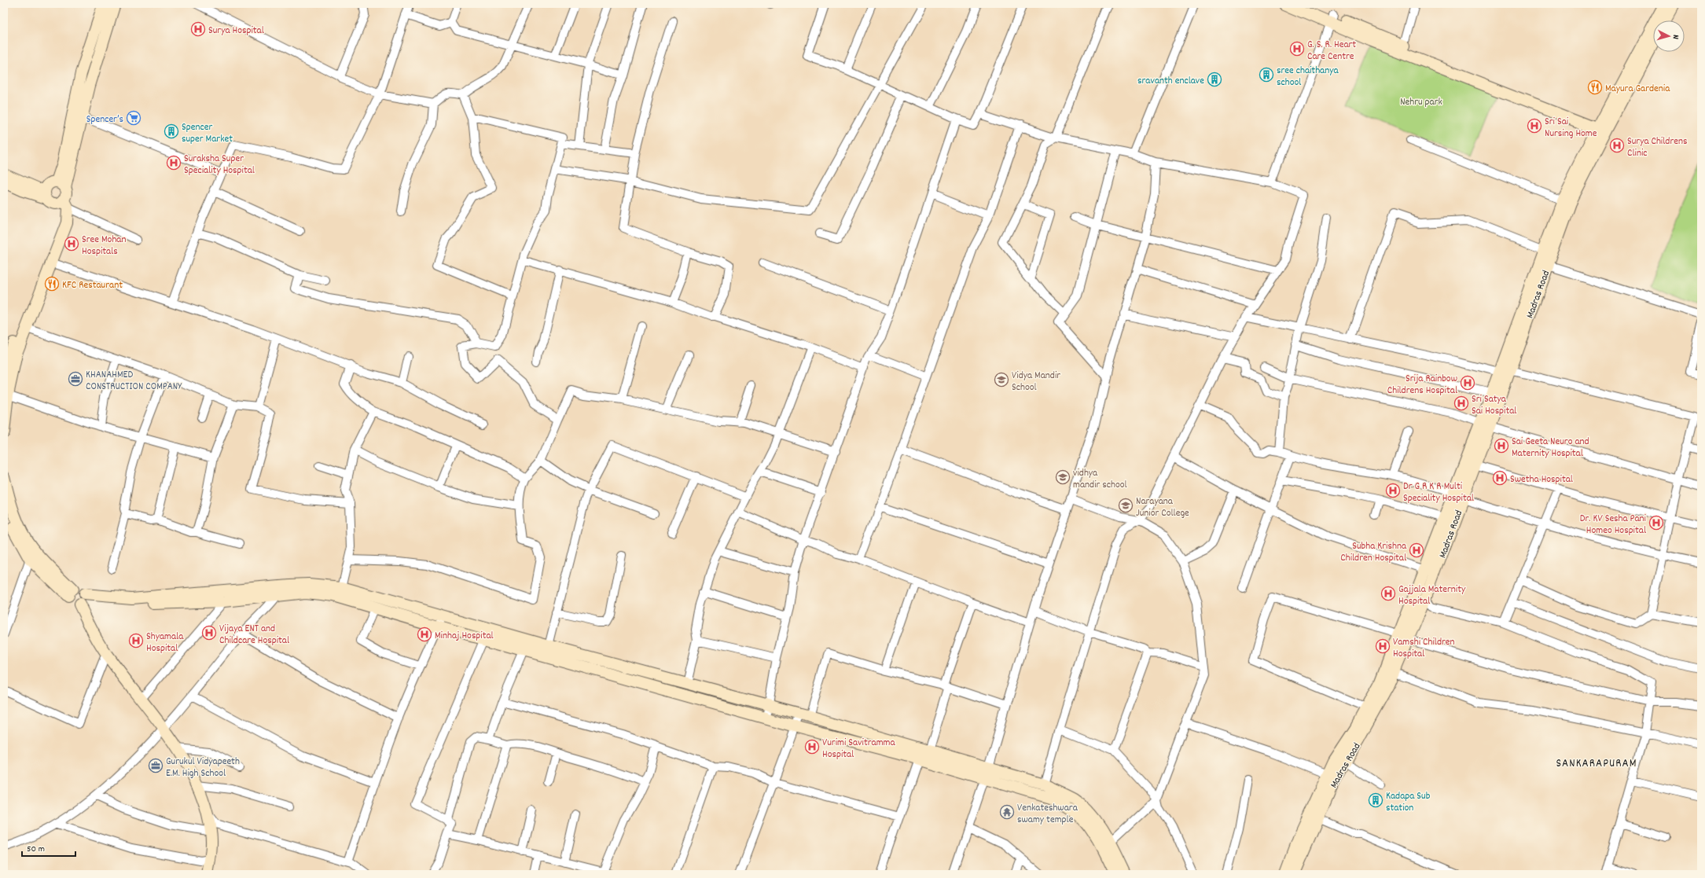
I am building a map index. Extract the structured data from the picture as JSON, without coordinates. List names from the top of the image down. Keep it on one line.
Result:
{"streets":{"main road":["Madras Road"]},"districts":["SANKARAPURAM"],"parks":["Nehru park"],"places":{"hospital":["Surya Hospital","G. S. R. Heart Care Centre","Sri Sai Nursing Home","Surya Childrens Clinic","Suraksha Super Speciality Hospital","Sree Mohan Hospitals","Srija Rainbow Childrens Hospital","Sri Satya Sai Hospital","Sai Geeta Neuro and Maternity Hospital","Swetha Hospital","Dr G R K R Multi Speciality Hospital","Dr. KV Sesha Pani Homeo Hospital","Subha Krishna Children Hospital","Gajjala Maternity Hospital","Vijaya ENT and Childcare Hospital","Minhaj Hospital","Shyamala Hospital","Vamshi Children Hospital","Vurimi Savitramma Hospital"],"building":["sree chaithanya school","sravanth enclave","Spencer super Market","Kadapa Sub station"],"restaurant":["Mayura Gardenia","KFC Restaurant"],"supermarket":["Spencer’s"],"office":["KHANAHMED CONSTRUCTION COMPANY","Gurukul Vidyapeeth E.M. High School"],"school or university":["Vidya Mandir School","vidhya mandir school","Narayana Junior College"],"temple":["Venkateshwara swamy temple"]},"scale_bar":"50 m","north":"right"}
